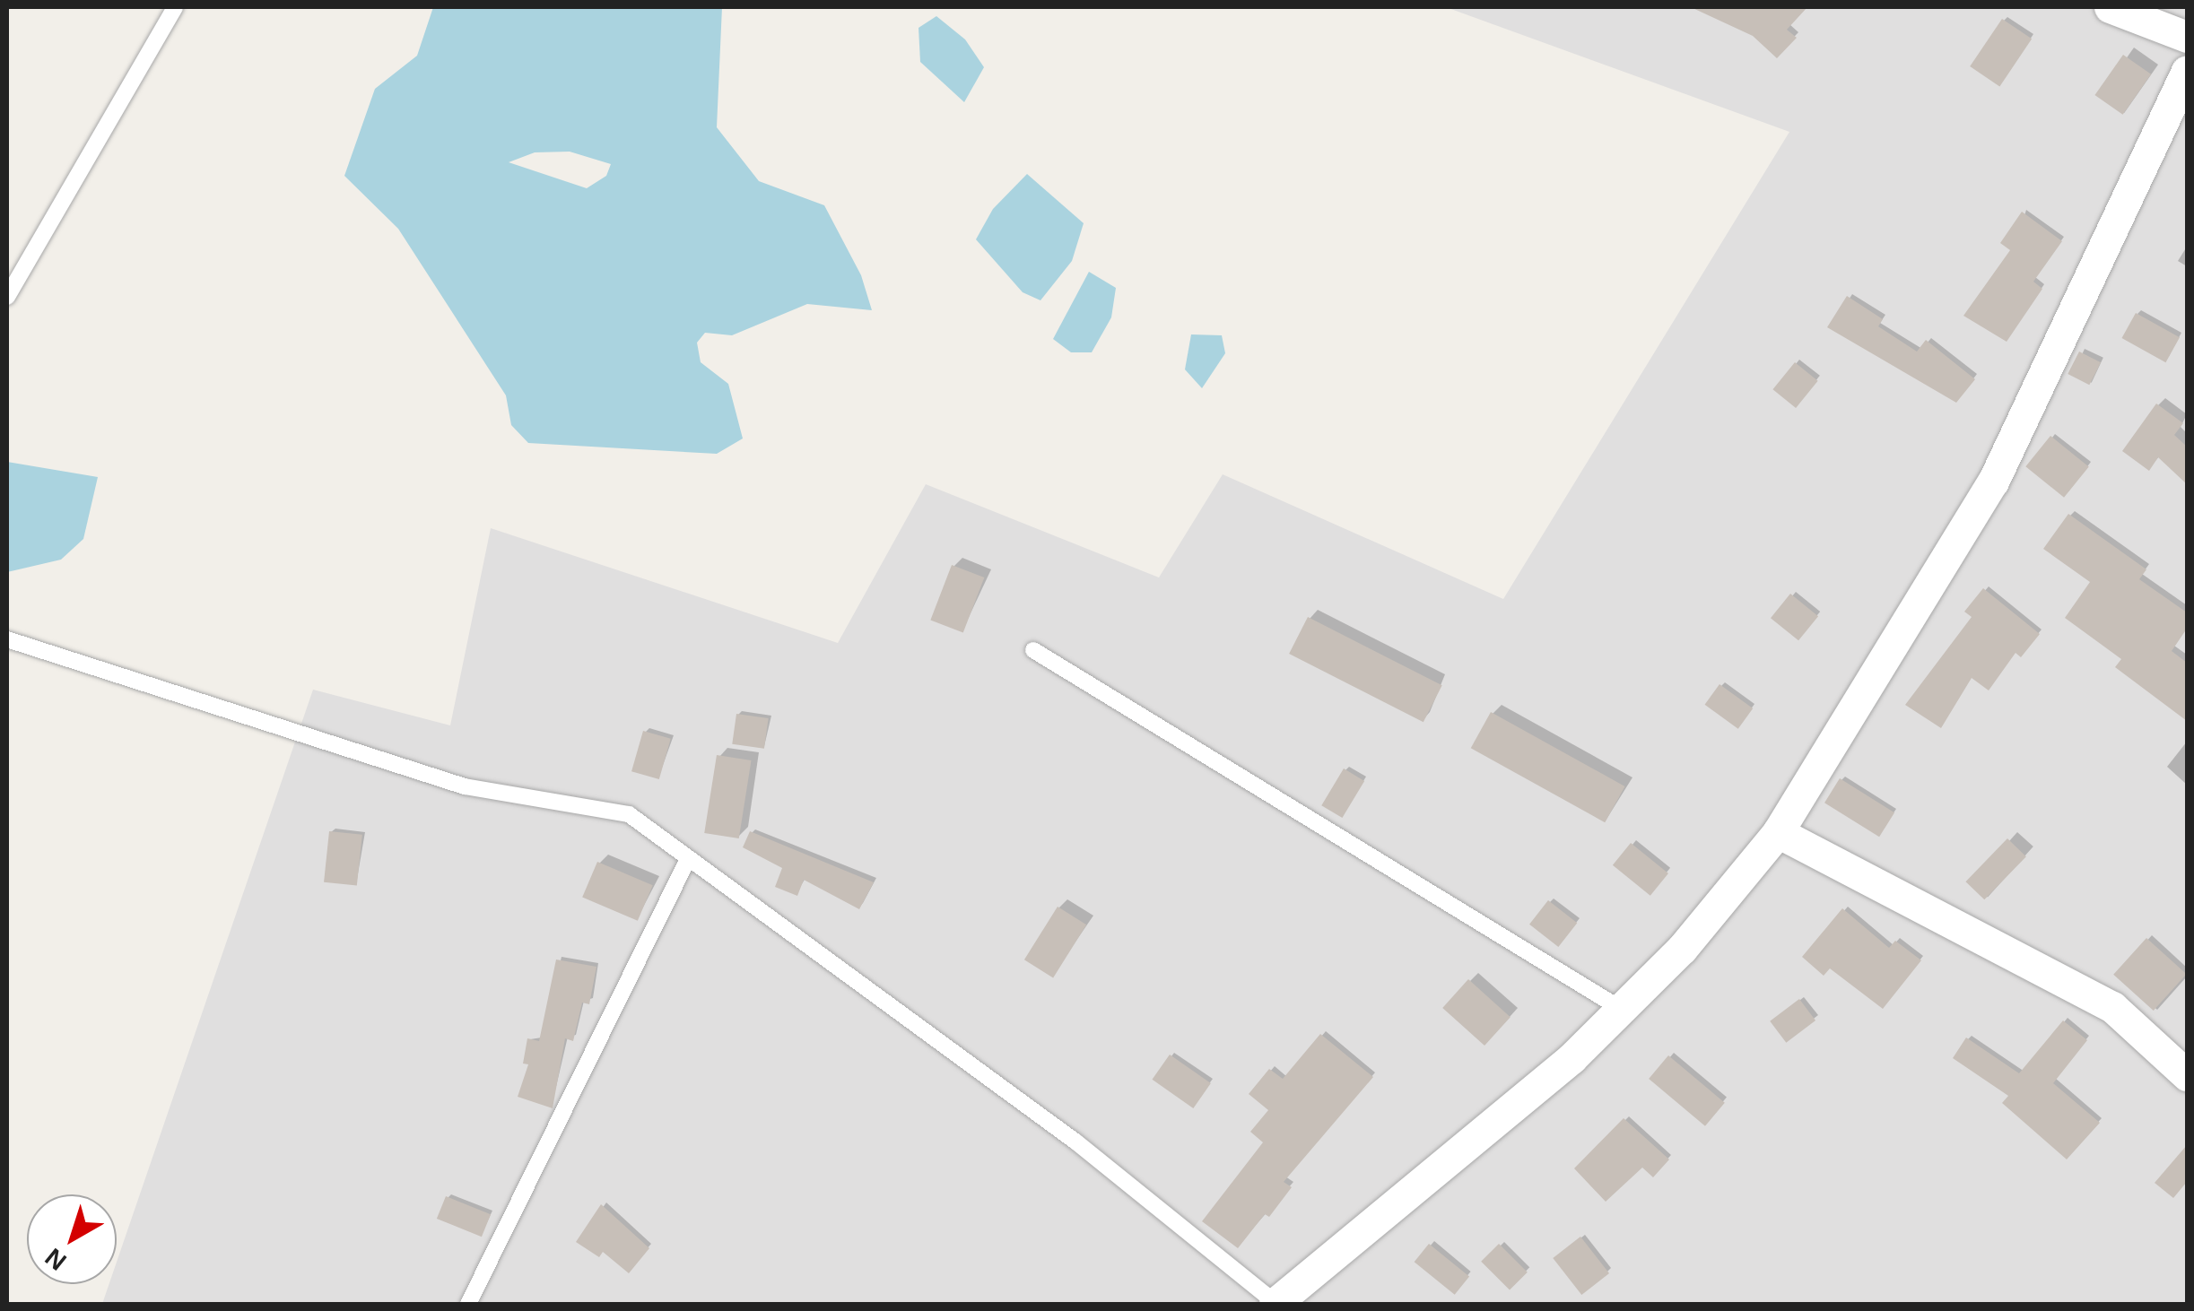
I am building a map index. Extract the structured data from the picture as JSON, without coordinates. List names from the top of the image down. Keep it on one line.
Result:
{"north":"bottom left"}
